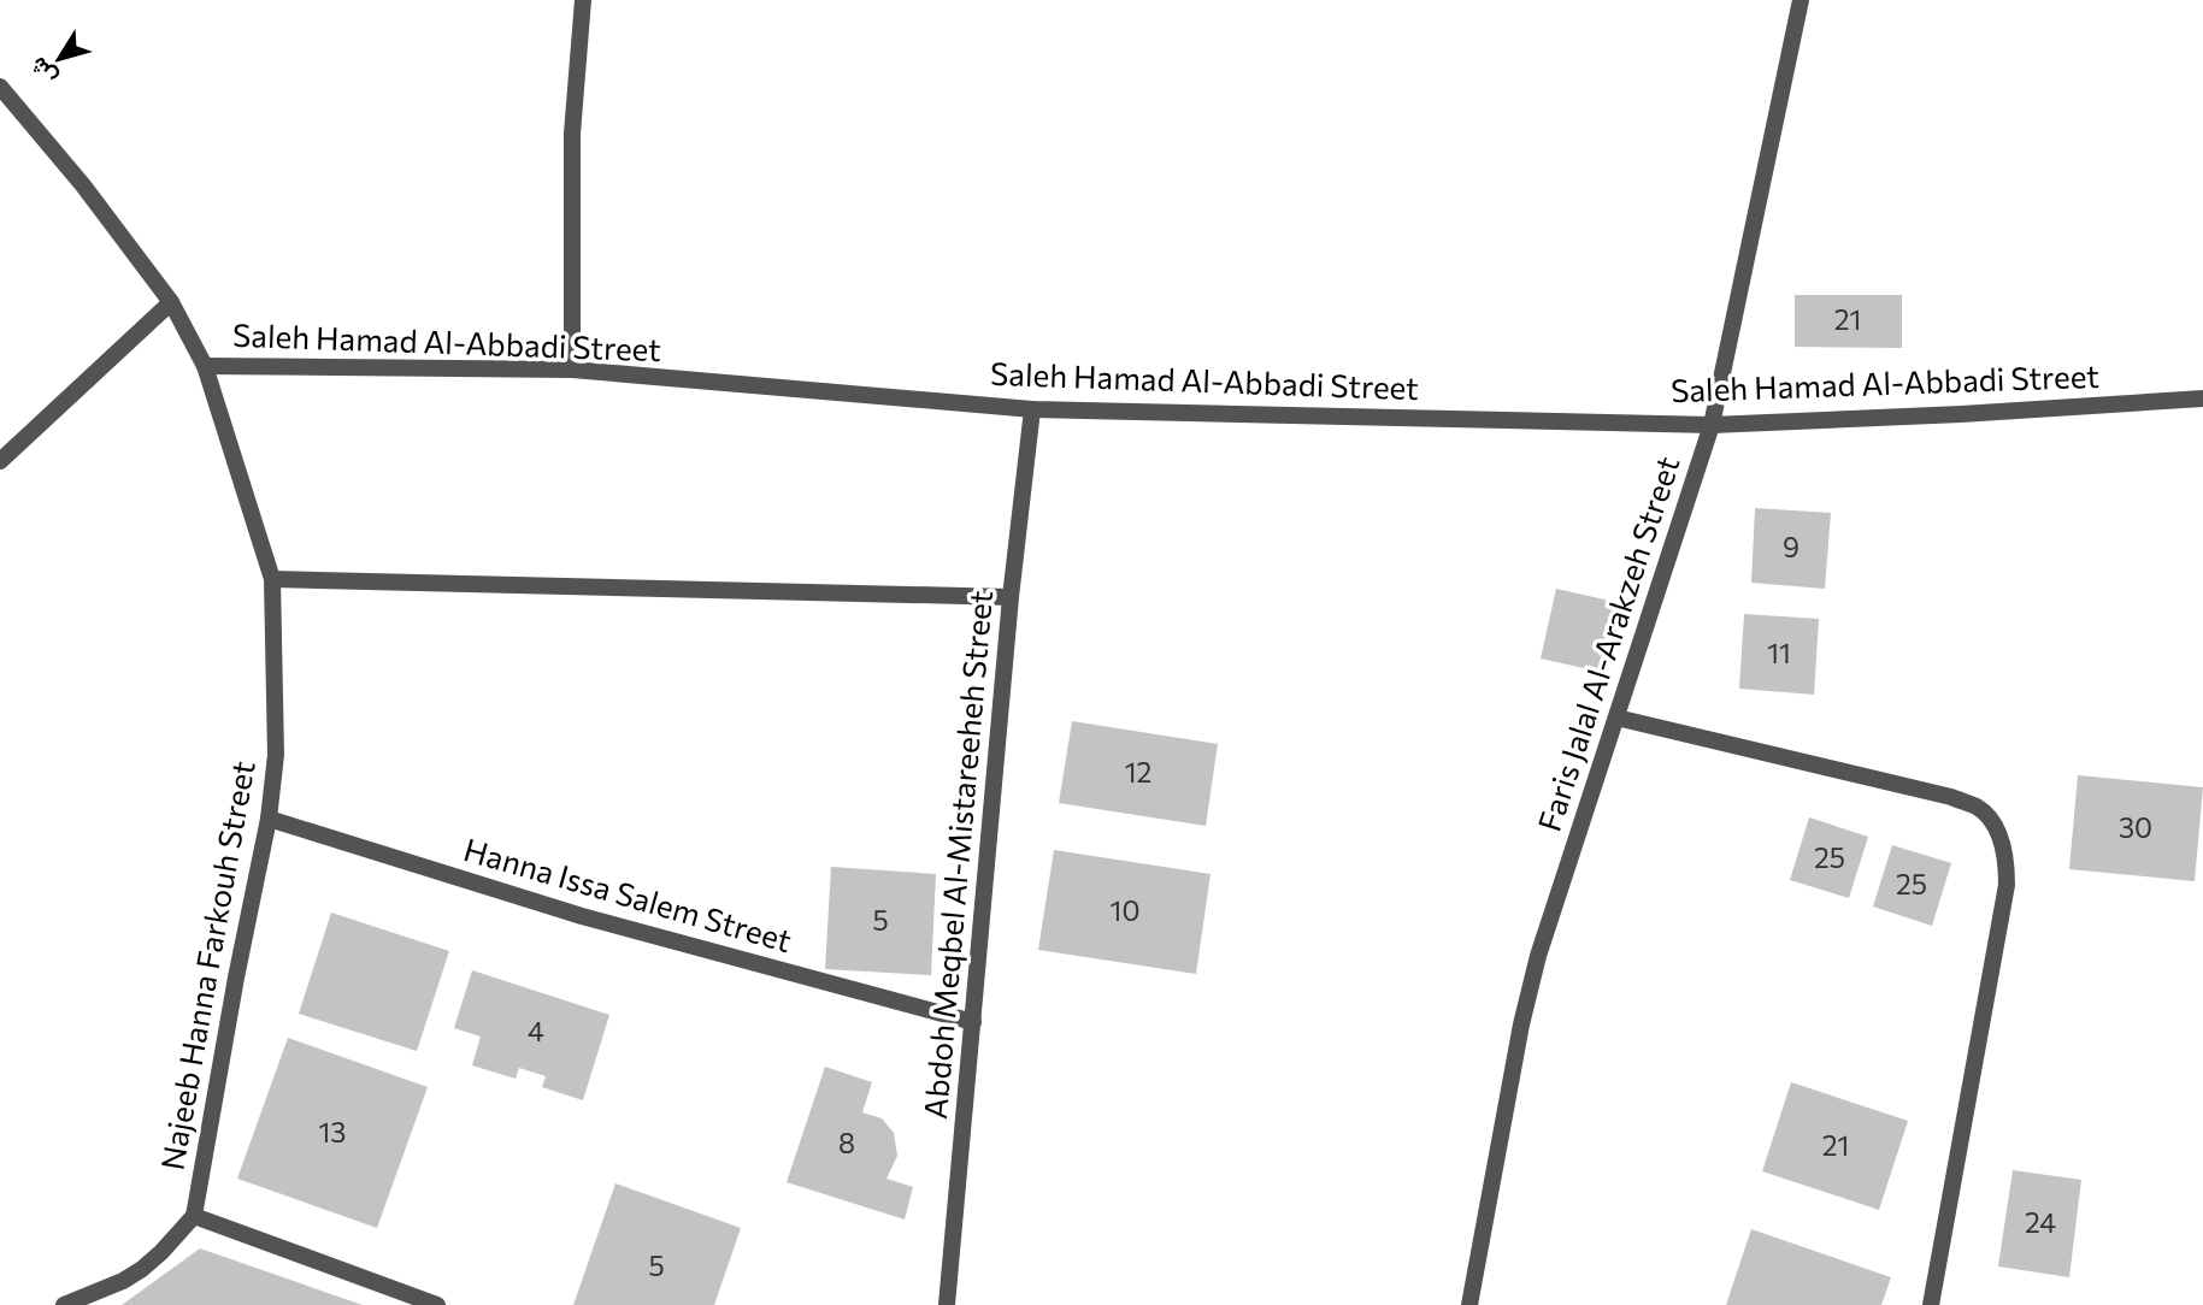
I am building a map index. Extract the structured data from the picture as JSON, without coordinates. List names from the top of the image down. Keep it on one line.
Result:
{"streets":{"street":["Saleh Hamad Al-Abbadi Street","Faris Jalal Al-Arakzeh Street","Abdoh Meqbel Al-Mistareeheh Street","Hanna Issa Salem Street","Najeeb Hanna Farkouh Street"]},"crossings":[["Saleh Hamad Al-Abbadi Street","Faris Jalal Al-Arakzeh Street"],["Saleh Hamad Al-Abbadi Street","Abdoh Meqbel Al-Mistareeheh Street"],["Saleh Hamad Al-Abbadi Street","Najeeb Hanna Farkouh Street"],["Abdoh Meqbel Al-Mistareeheh Street","Hanna Issa Salem Street"],["Hanna Issa Salem Street","Najeeb Hanna Farkouh Street"]],"house_numbers":["21","9","11","12","30","25","25","10","5","4","13","8","21","24","5"],"north":"bottom left"}
